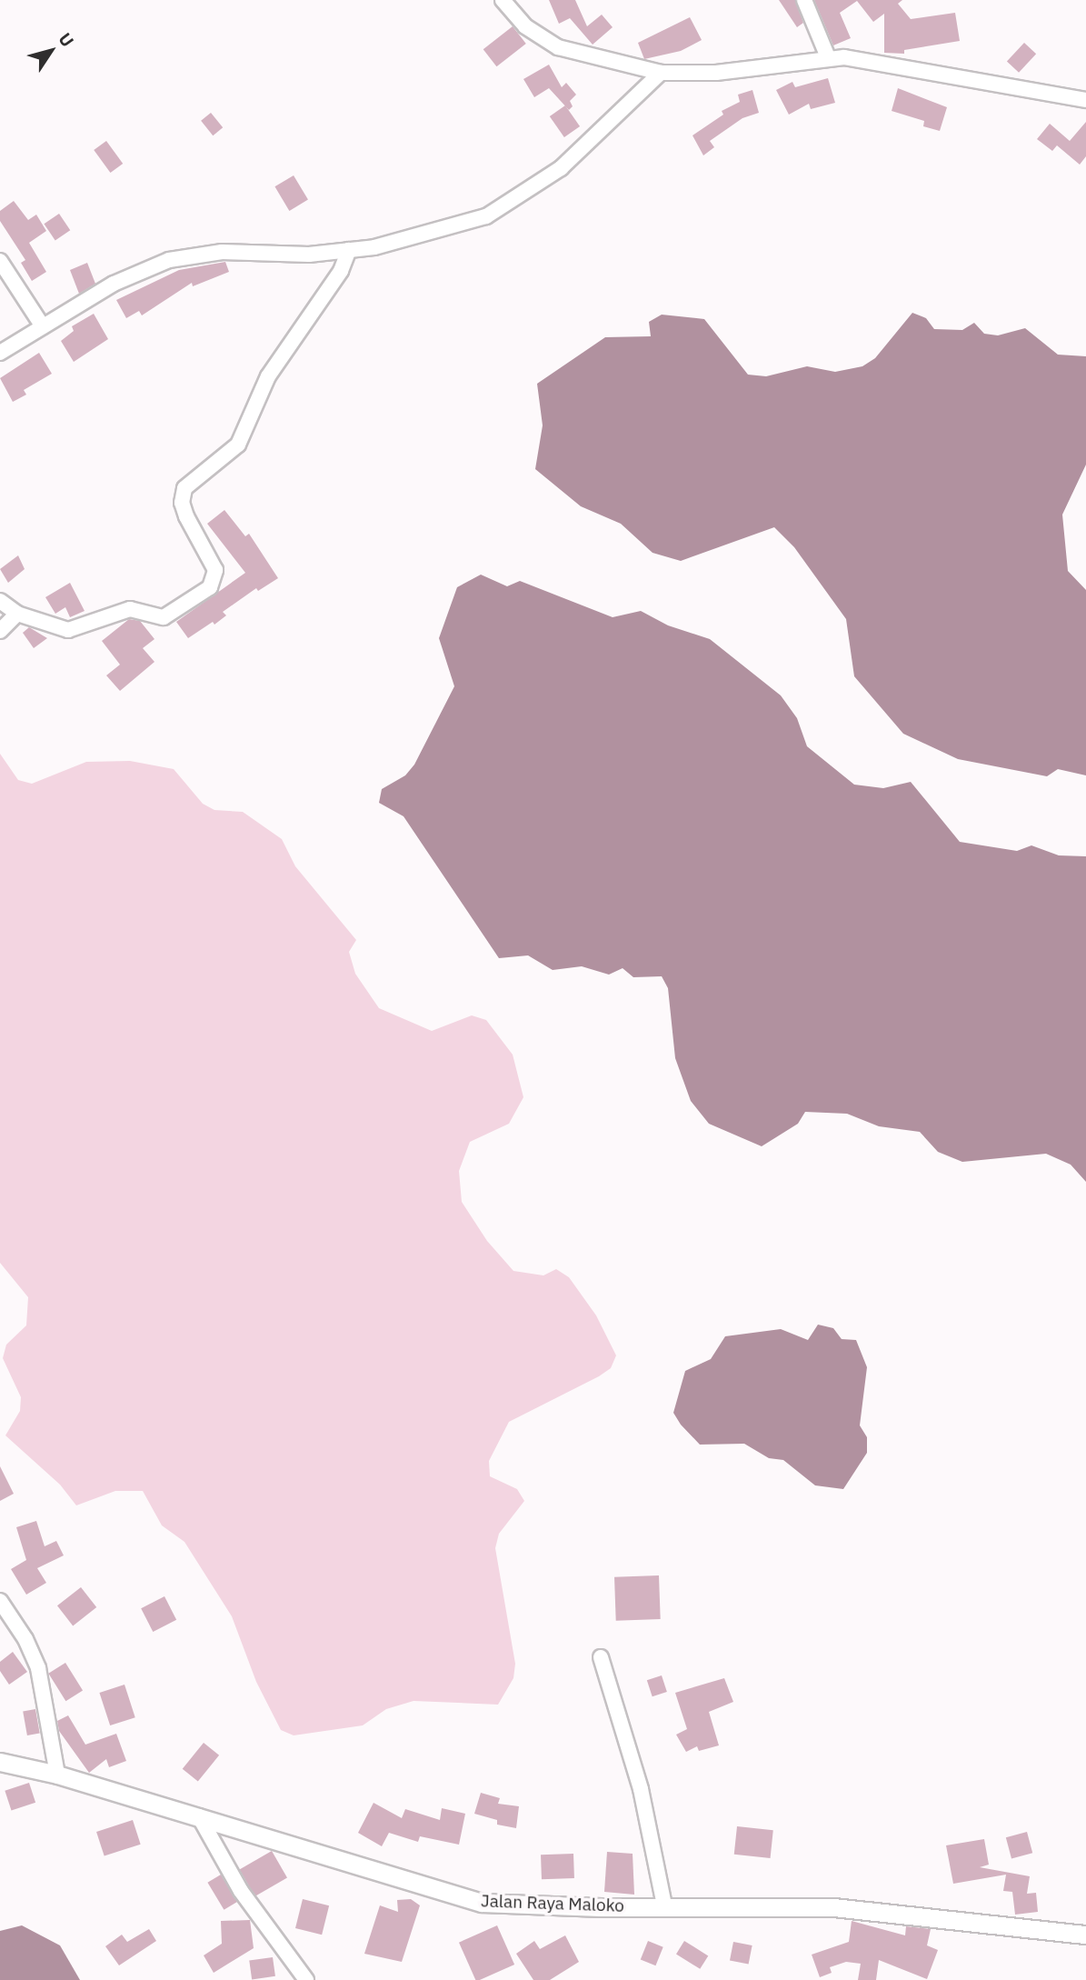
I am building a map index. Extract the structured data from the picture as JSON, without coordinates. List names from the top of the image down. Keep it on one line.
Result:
{"streets":{"street":["Jalan Raya Maloko"]},"north":"top right"}
